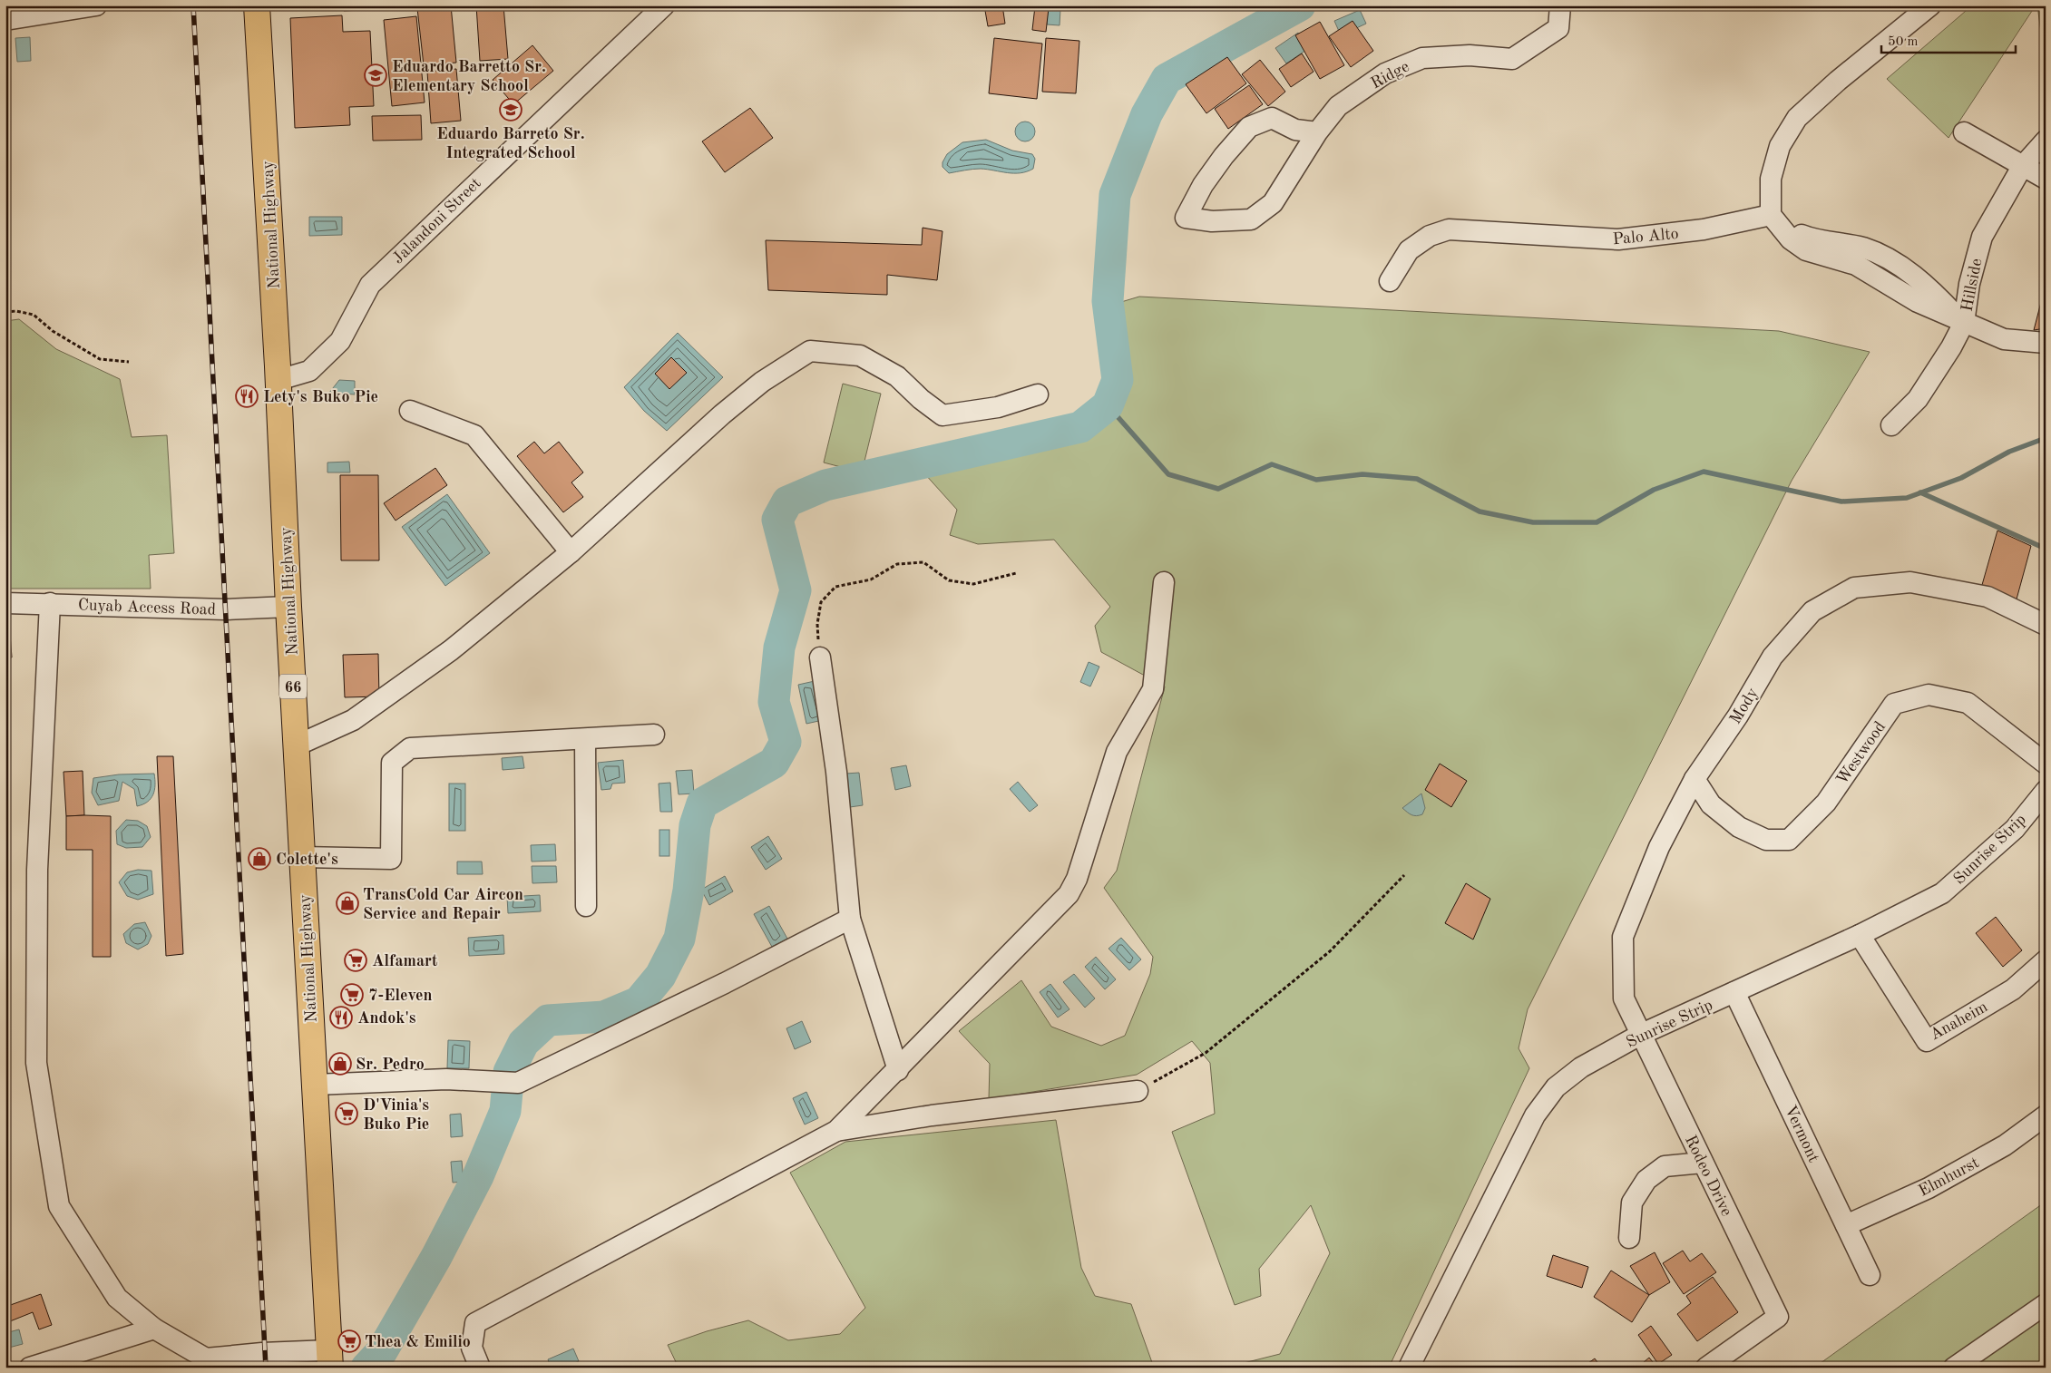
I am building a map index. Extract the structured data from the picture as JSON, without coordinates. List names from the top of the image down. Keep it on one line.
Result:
{"streets":{"main road":["National Highway","66"],"street":["Ridge","Jalandoni Street","Palo Alto","Hillside","Cuyab Access Road","Mody","Westwood","Sunrise Strip","Anaheim","Vermont","Rodeo Drive","Elmhurst"]},"crossings":[["Jalandoni Street","National Highway"],["National Highway","Cuyab Access Road"],["Mody","Westwood"],["Mody","Sunrise Strip"],["Mody","Rodeo Drive"],["Sunrise Strip","Anaheim"],["Sunrise Strip","Vermont"],["Sunrise Strip","Rodeo Drive"],["Vermont","Elmhurst"]],"places":{"school or university":["Eduardo Barretto Sr. Elementary School","Eduardo Barreto Sr. Integrated School"],"restaurant":["Lety's Buko Pie","Andok's"],"shop":["Colette's","TransCold Car Aircon Service and Repair","Sr. Pedro"],"supermarket":["Alfamart","7-Eleven","D'Vinia's Buko Pie","Thea & Emilio"]},"scale_bar":"50 m"}
